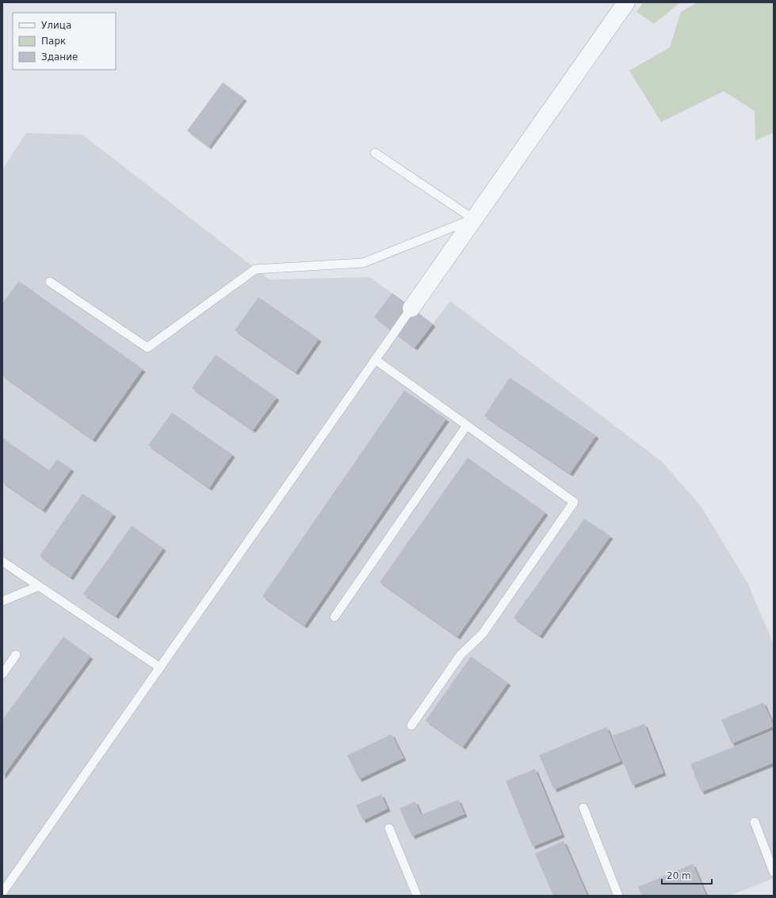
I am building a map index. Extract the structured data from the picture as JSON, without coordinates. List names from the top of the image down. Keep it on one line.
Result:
{"legend":["Улица","Парк","Здание"],"scale_bar":"20 m"}
